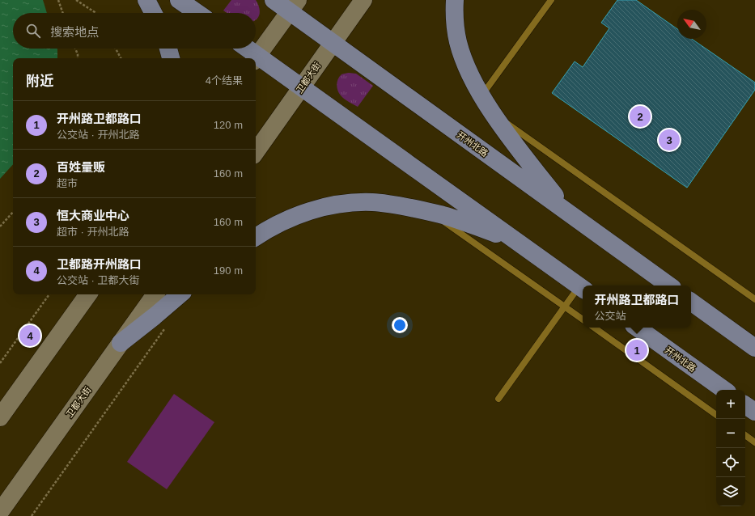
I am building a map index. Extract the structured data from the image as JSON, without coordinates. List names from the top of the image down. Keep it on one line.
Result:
{"streets":{"main road":["卫都大街","开州北路"]},"crossings":[["卫都大街","开州北路"]],"north":"top left","page":{"search":"搜索地点","heading":["附近","4个结果"],"list":[{"mark":"1","name":"开州路卫都路口","note":"公交站 · 开州北路","value":"120 m"},{"mark":"2","name":"百姓量贩","note":"超市","value":"160 m"},{"mark":"3","name":"恒大商业中心","note":"超市 · 开州北路","value":"160 m"},{"mark":"4","name":"卫都路开州路口","note":"公交站 · 卫都大街","value":"190 m"}],"pins":["2","3","4","1"],"popup":["开州路卫都路口","公交站"],"map_buttons":["+","−"]}}
